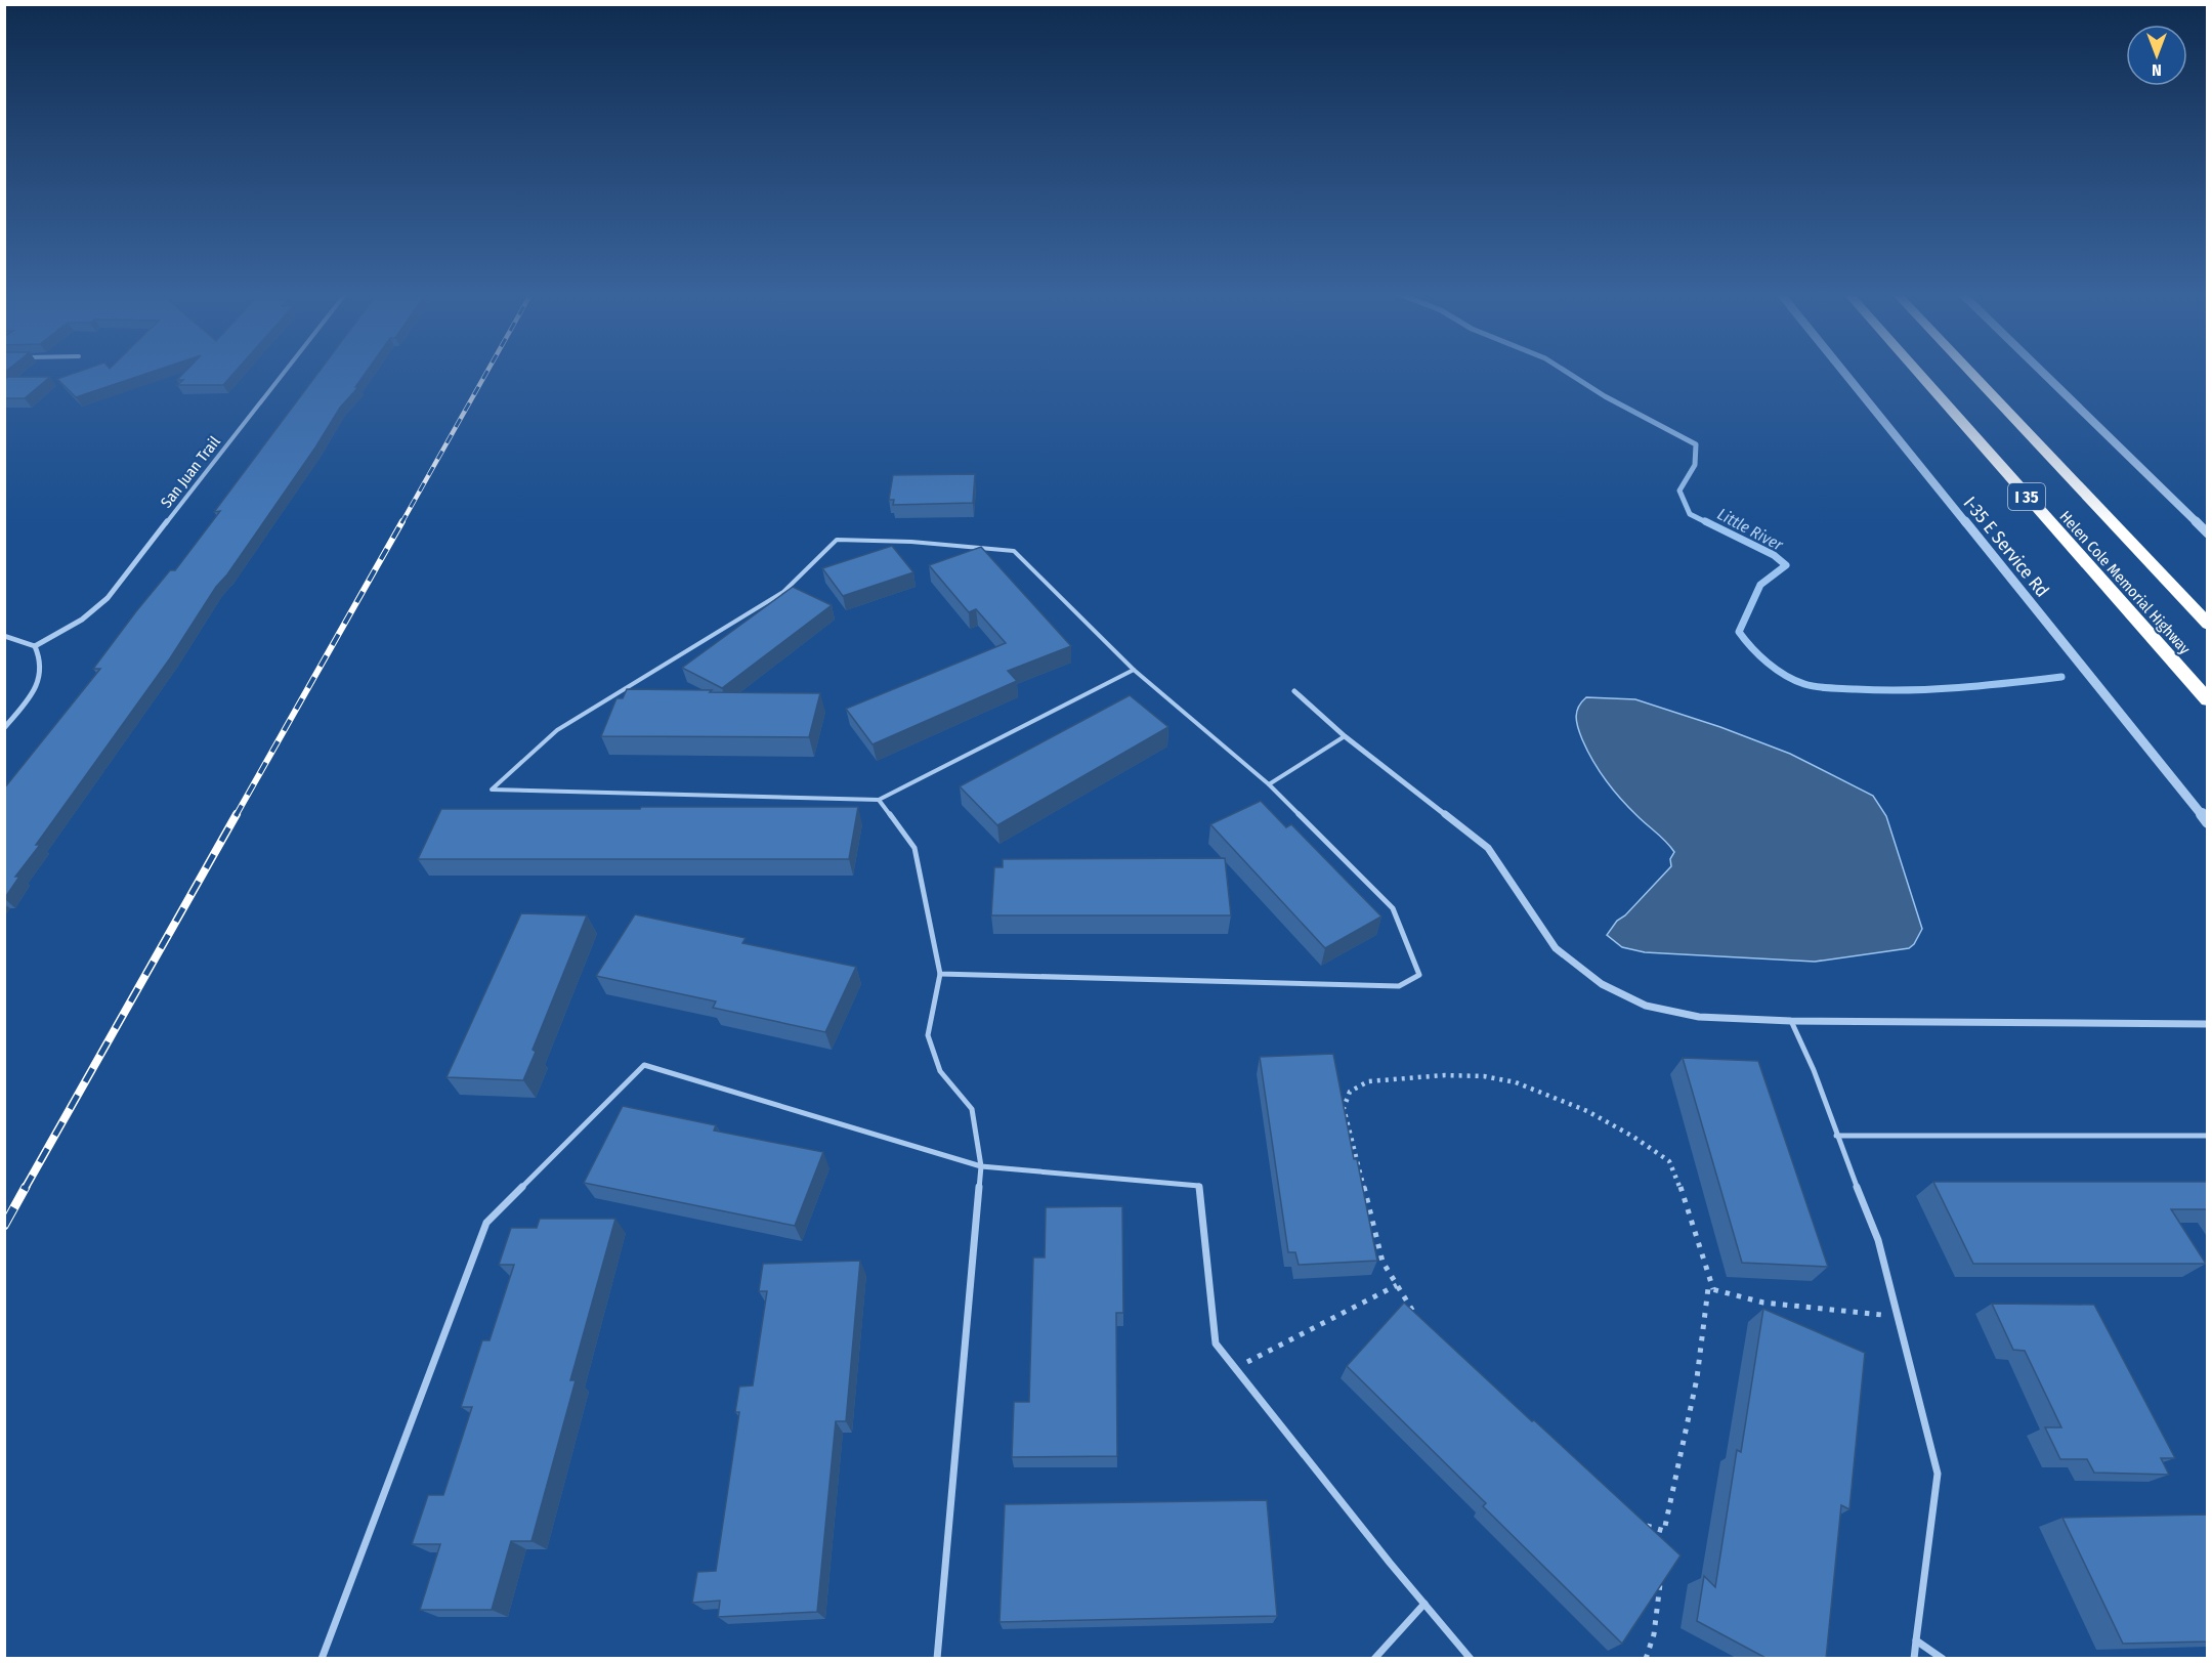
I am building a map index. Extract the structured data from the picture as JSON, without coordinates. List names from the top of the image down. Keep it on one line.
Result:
{"streets":{"highway":["I 35","Helen Cole Memorial Highway"],"street":["San Juan Trail","I-35 E Service Rd"]},"water":["Little River"],"north":"bottom"}
